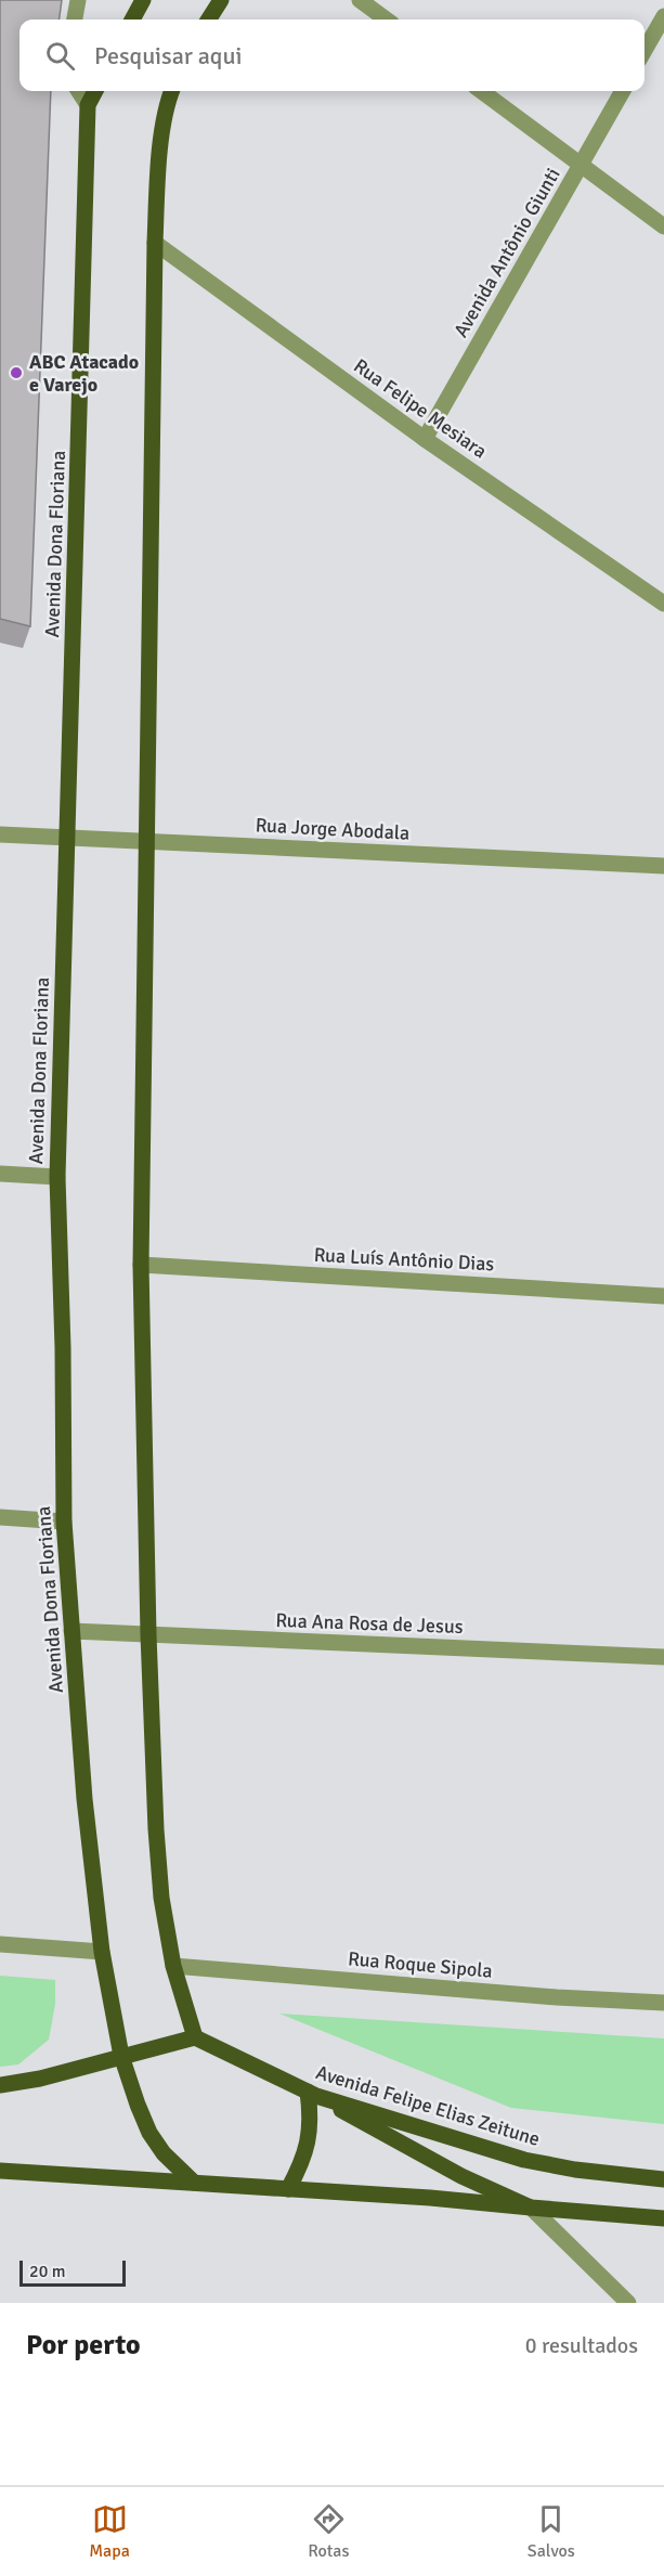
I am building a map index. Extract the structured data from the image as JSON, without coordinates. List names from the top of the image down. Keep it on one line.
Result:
{"streets":{"main road":["Avenida Dona Floriana","Avenida Felipe Elias Zeitune"],"street":["Avenida Antônio Giunti","Rua Felipe Mesiara","Rua Jorge Abodala","Rua Luís Antônio Dias","Rua Ana Rosa de Jesus","Rua Roque Sipola"]},"crossings":[["Avenida Antônio Giunti","Rua Felipe Mesiara"],["Avenida Dona Floriana","Rua Jorge Abodala"],["Avenida Dona Floriana","Rua Ana Rosa de Jesus"]],"places":["ABC Atacado e Varejo"],"scale_bar":"20 m","page":{"search":"Pesquisar aqui","scale":"20 m","heading":["Por perto","0 resultados"],"nav":["Mapa","Rotas","Salvos"]}}
